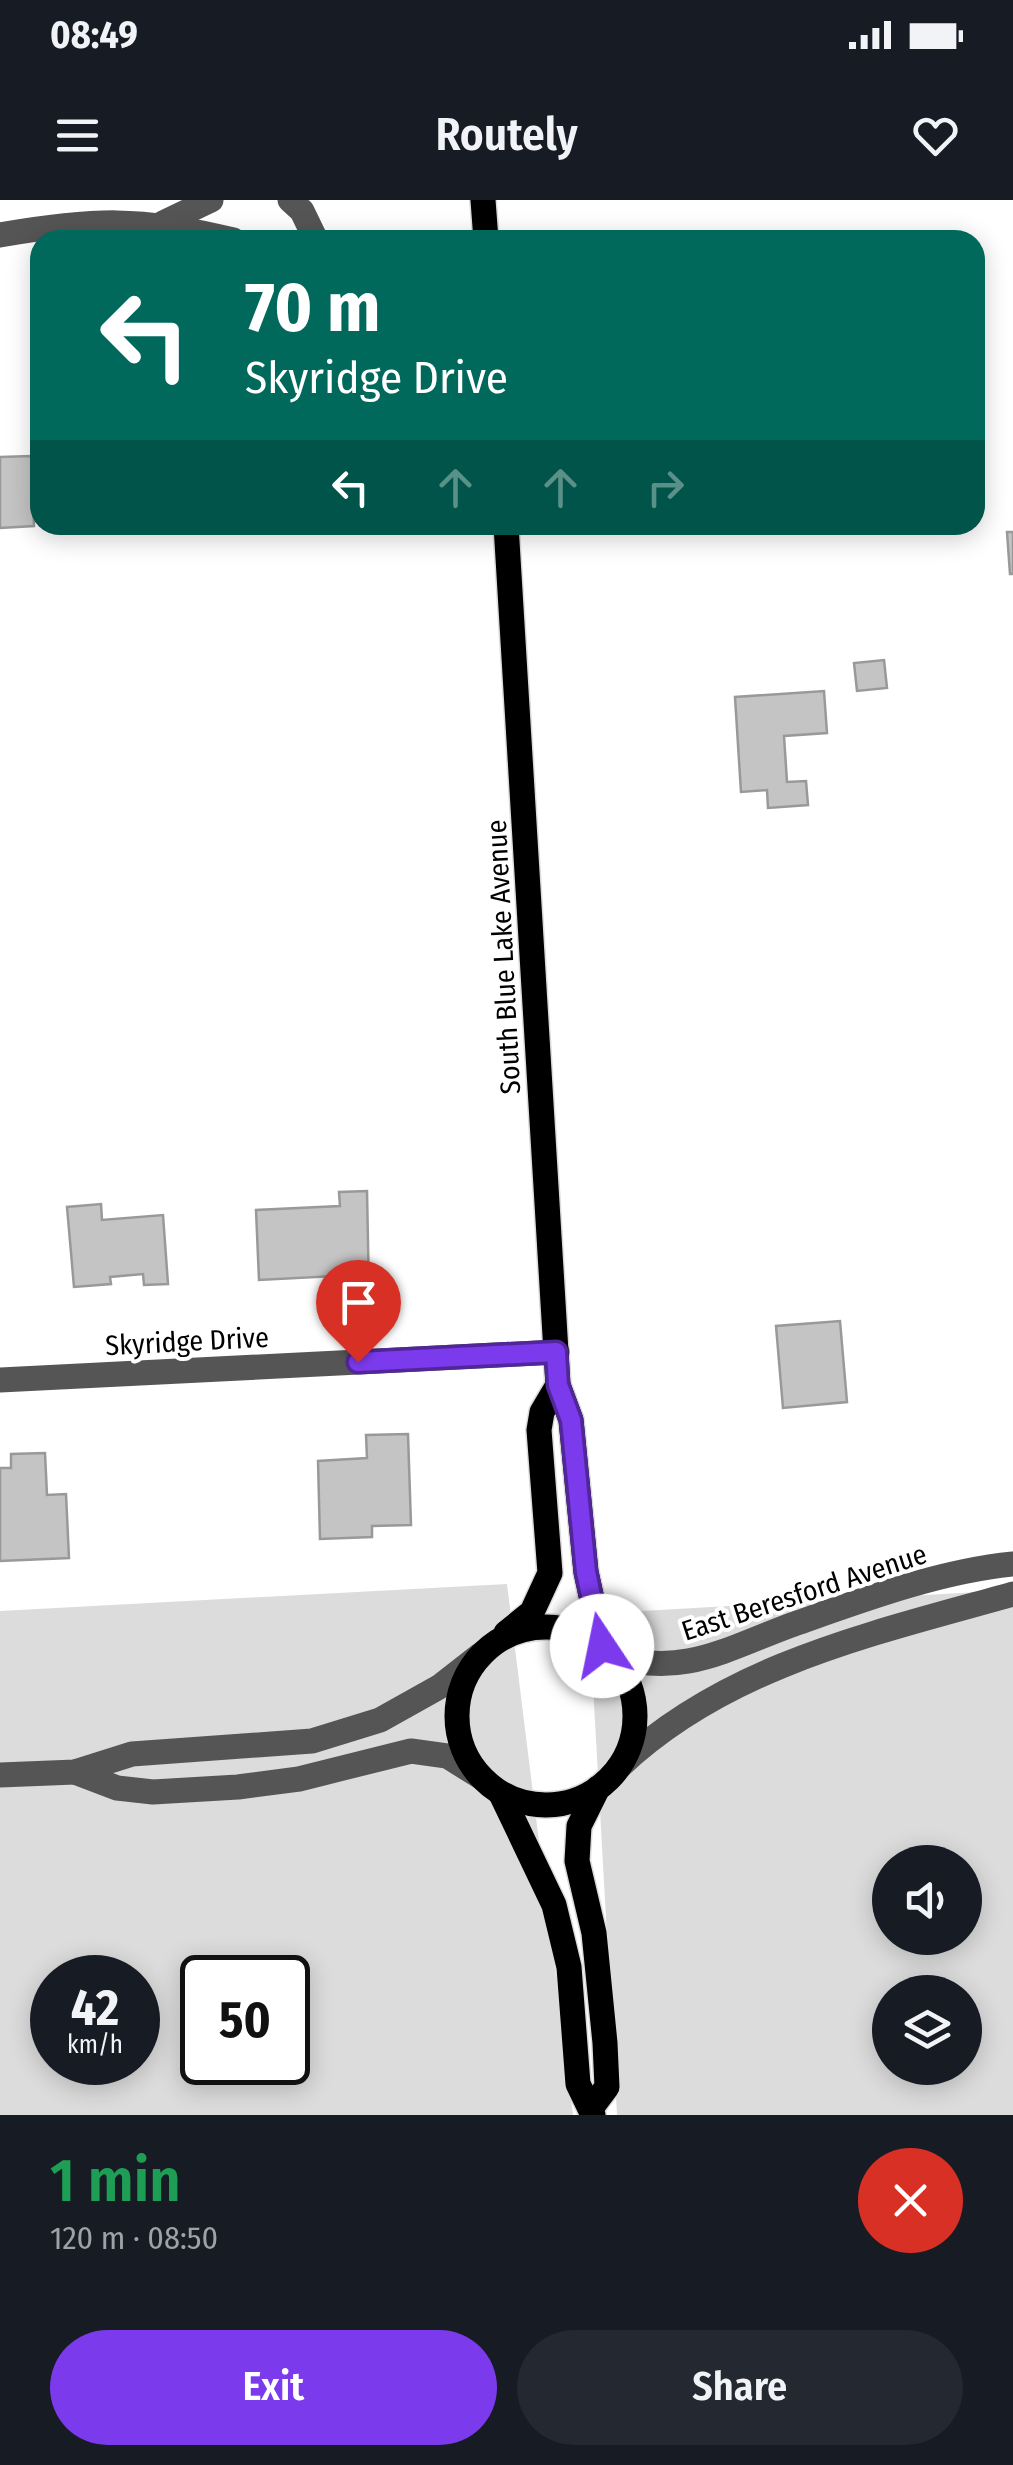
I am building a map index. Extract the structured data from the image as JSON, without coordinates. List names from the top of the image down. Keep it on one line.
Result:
{"streets":{"main road":["South Blue Lake Avenue"],"street":["Skyridge Drive","East Beresford Avenue"]},"crossings":[["South Blue Lake Avenue","Skyridge Drive"],["South Blue Lake Avenue","East Beresford Avenue"]],"page":{"status":"08:49","header":"Routely","turn":["70 m","Skyridge Drive"],"speed":"42 km/h","limit":"50","heading":["1 min","120 m · 08:50"],"buttons":["Exit","Share"]}}
